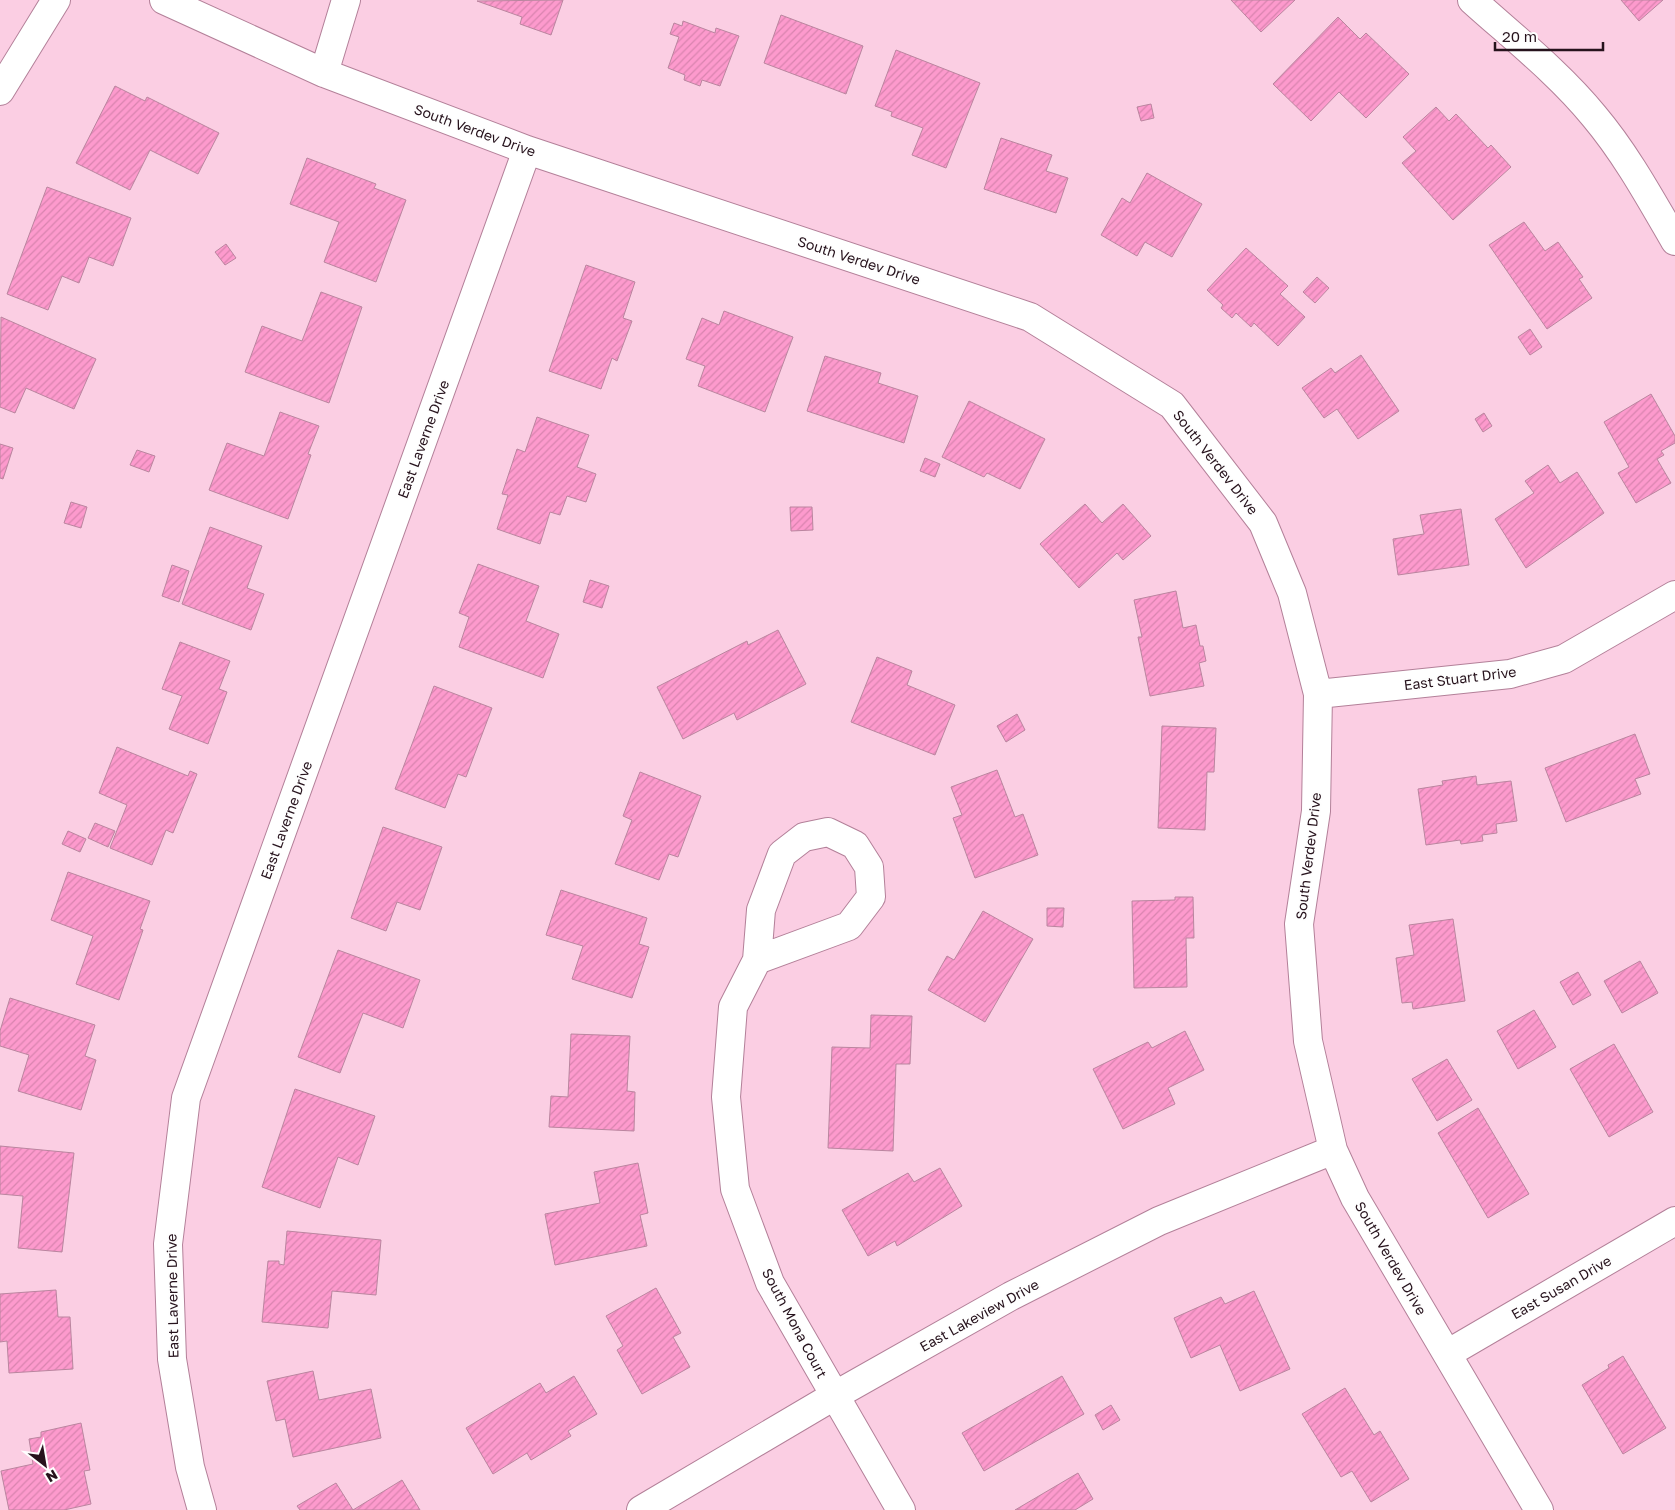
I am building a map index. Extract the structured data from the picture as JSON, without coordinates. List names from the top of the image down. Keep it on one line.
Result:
{"streets":{"street":["South Verdev Drive","East Laverne Drive","East Stuart Drive","East Susan Drive","East Lakeview Drive","South Mona Court"]},"crossings":[["South Verdev Drive","East Laverne Drive"],["South Verdev Drive","East Stuart Drive"],["South Verdev Drive","East Susan Drive"],["South Verdev Drive","East Lakeview Drive"],["East Lakeview Drive","South Mona Court"]],"scale_bar":"20 m","north":"bottom right"}
